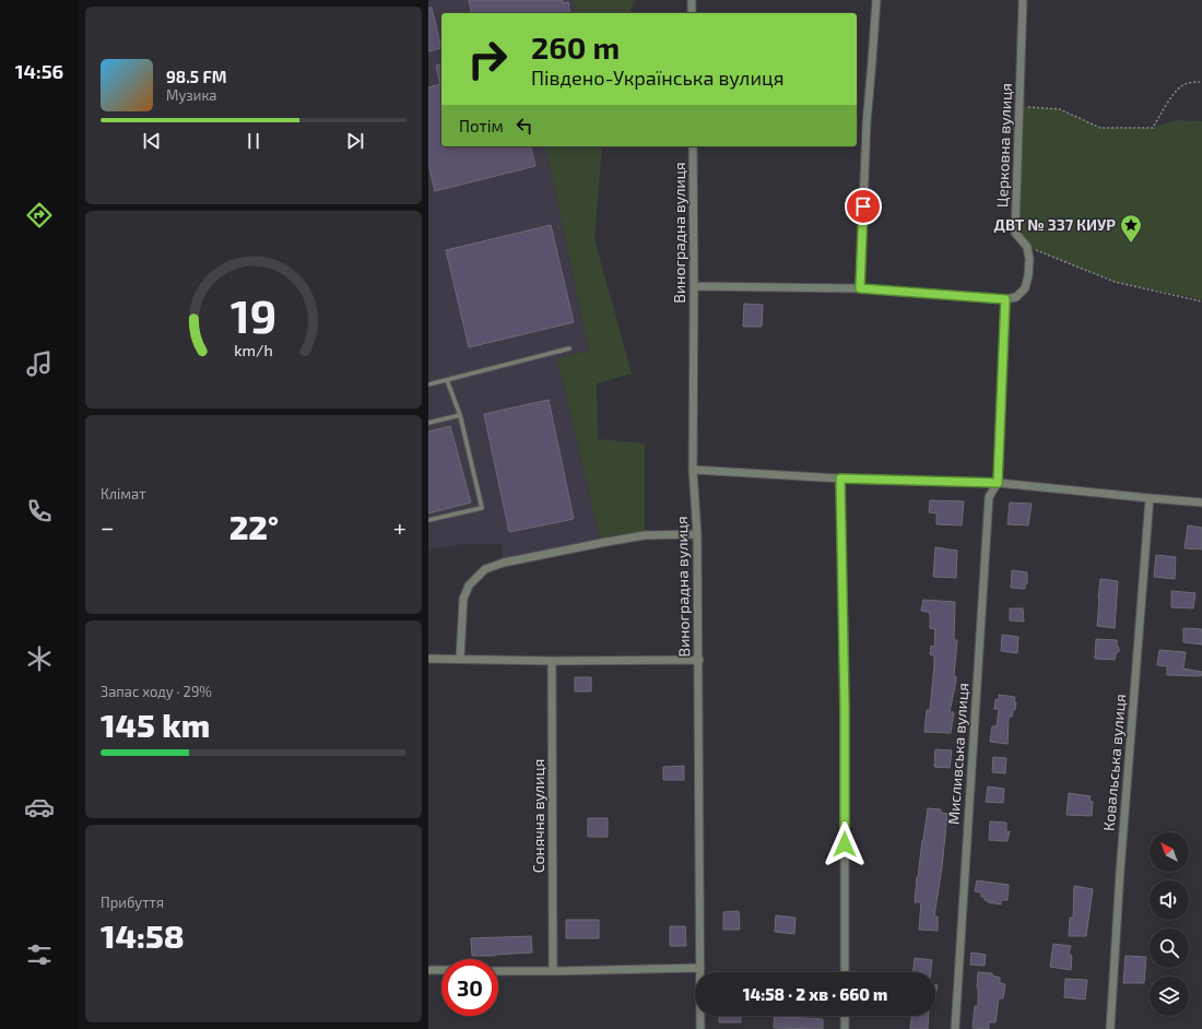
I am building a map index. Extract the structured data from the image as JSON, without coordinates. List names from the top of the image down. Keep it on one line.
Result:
{"streets":{"street":["Церковна вулиця","Виноградна вулиця","Мисливська вулиця","Ковальська вулиця","Сонячна вулиця"]},"places":{"place":["ДВТ № 337 КИУР"]},"north":"top left","page":{"tabs":"14:56","turn":["260 m","Південо-Українська вулиця"],"song":["98.5 FM","Музика"],"then":"Потім","tile":["Клімат",["Запас ходу · 29%","145 km"],["Прибуття","14:58"]],"heat":["−","22°","+"],"limit":"30","trip":"14:58 · 2 хв · 660 m","gauge":["19","km/h"]}}
